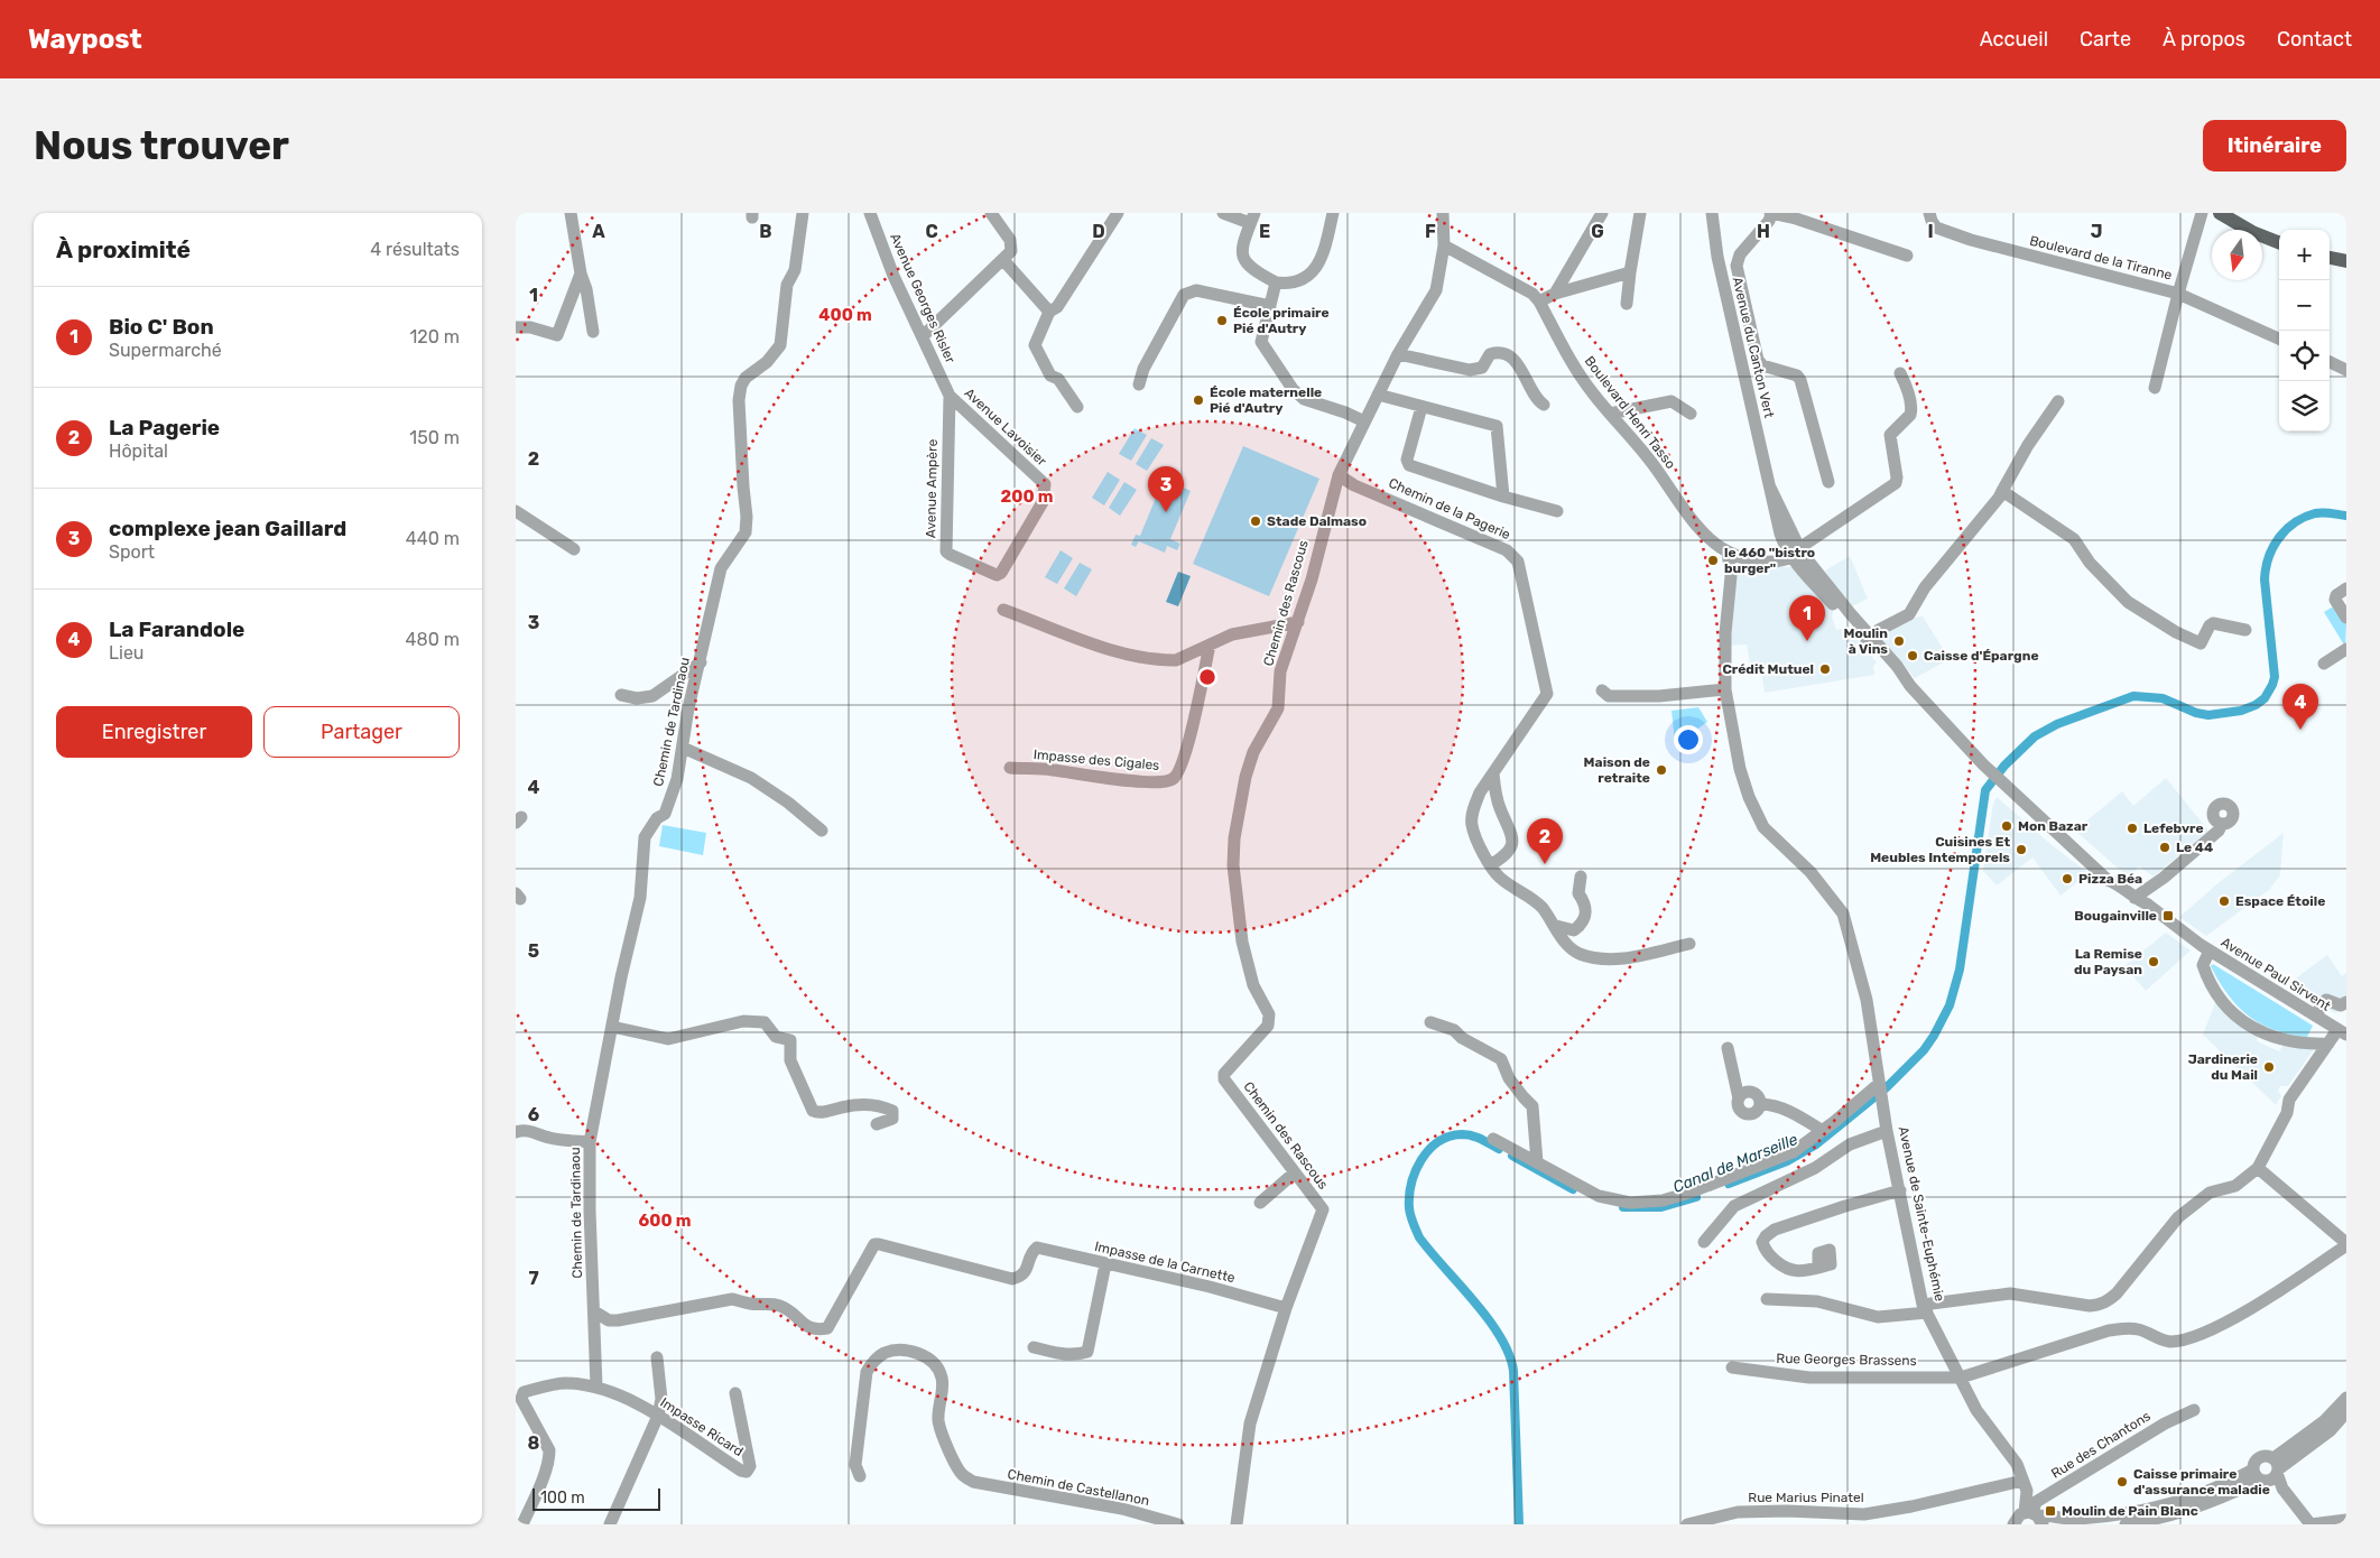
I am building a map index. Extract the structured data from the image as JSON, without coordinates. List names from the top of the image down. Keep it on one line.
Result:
{"streets":{"street":["Boulevard de la Tiranne","Avenue Georges Risler","Avenue du Canton Vert","Boulevard Henri Tasso","Avenue Lavoisier","Avenue Ampère","Chemin de la Pagerie","Chemin des Rascous","Chemin de Tardinaou","Impasse des Cigales","Avenue Paul Sirvent","Avenue de Sainte-Euphémie","Impasse de la Carnette","Rue Georges Brassens","Impasse Ricard","Rue des Chantons","Chemin de Castellanon","Rue Marius Pinatel"]},"crossings":[["Avenue Georges Risler","Avenue Lavoisier"],["Avenue Georges Risler","Avenue Ampère"],["Avenue du Canton Vert","Boulevard Henri Tasso"],["Avenue du Canton Vert","Avenue Paul Sirvent"],["Boulevard Henri Tasso","Chemin des Rascous"],["Boulevard Henri Tasso","Avenue de Sainte-Euphémie"],["Avenue Lavoisier","Avenue Ampère"],["Chemin de la Pagerie","Chemin des Rascous"],["Chemin des Rascous","Impasse de la Carnette"],["Chemin de Tardinaou","Impasse de la Carnette"],["Chemin de Tardinaou","Impasse Ricard"],["Avenue de Sainte-Euphémie","Rue Georges Brassens"],["Avenue de Sainte-Euphémie","Rue des Chantons"],["Avenue de Sainte-Euphémie","Rue Marius Pinatel"]],"water":["Canal de Marseille"],"places":{"other":["École primaire Pié d'Autry","École maternelle Pié d'Autry","Stade Dalmaso","le 460 \"bistro burger\"","Moulin à Vins","Caisse d'Épargne","Crédit Mutuel","Maison de retraite","Mon Bazar","Lefebvre","Le 44","Cuisines Et Meubles Intemporels","Pizza Béa","Espace Étoile","La Remise du Paysan","Jardinerie du Mail","Caisse primaire d'assurance maladie"],"transit":["Bougainville","Moulin de Pain Blanc"]},"scale_bar":"100 m","north":"bottom","page":{"header":"Waypost","nav":["Accueil","Carte","À propos","Contact"],"buttons":["Itinéraire",["Enregistrer","Partager"]],"title":"Nous trouver","heading":["À proximité","4 résultats"],"map_buttons":["+","−"],"list":[{"mark":"1","name":"Bio C' Bon","note":"Supermarché","value":"120 m"},{"mark":"2","name":"La Pagerie","note":"Hôpital","value":"150 m"},{"mark":"3","name":"complexe jean Gaillard","note":"Sport","value":"440 m"},{"mark":"4","name":"La Farandole","note":"Lieu","value":"480 m"}],"pins":["3","1","4","2"],"scale":"100 m"},"grid":{"columns":["A","B","C","D","E","F","G","H","I","J"],"rows":["1","2","3","4","5","6","7","8"]},"rings":["400 m","200 m","600 m"]}
